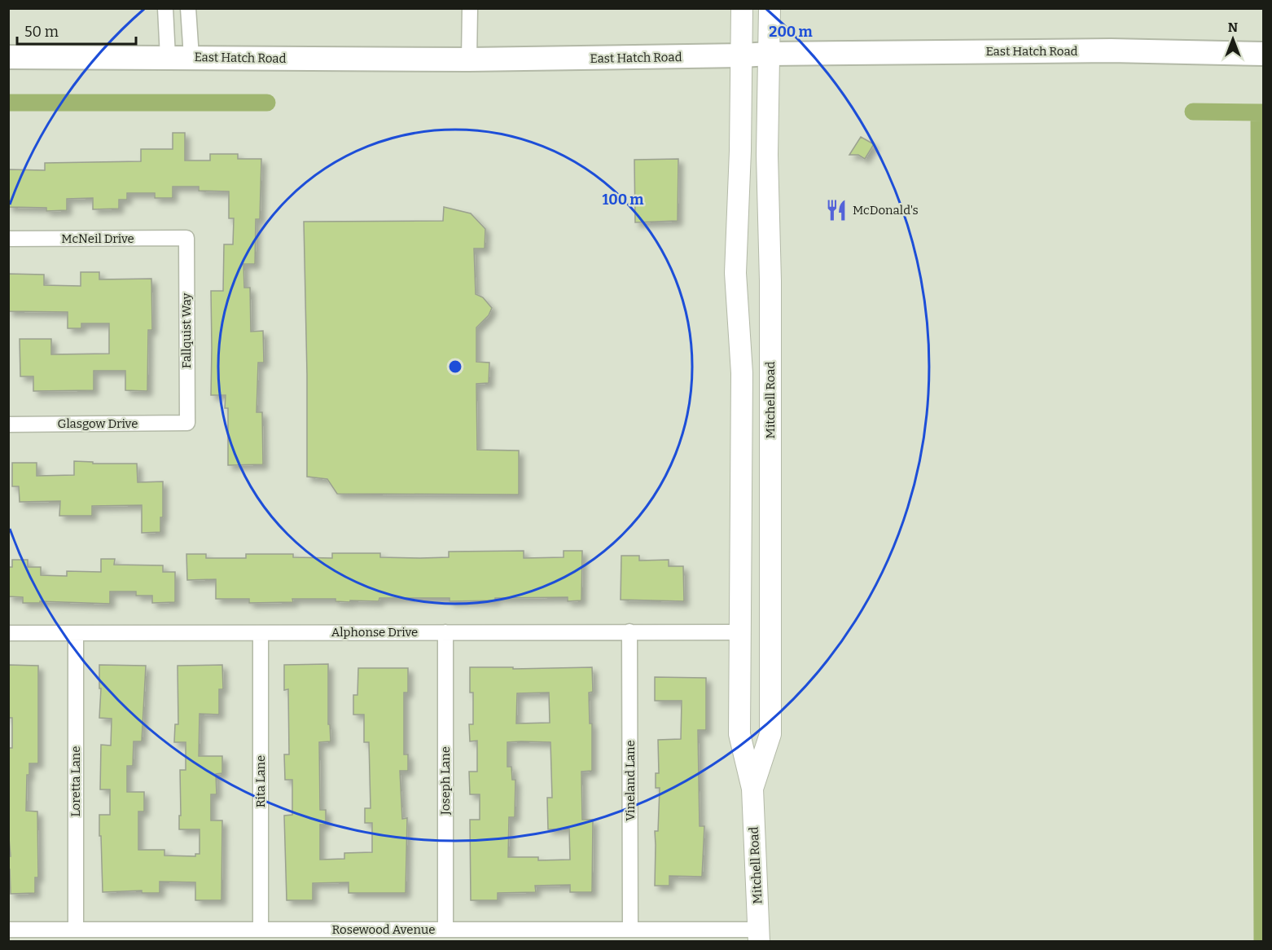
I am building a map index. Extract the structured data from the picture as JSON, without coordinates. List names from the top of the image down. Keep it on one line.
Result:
{"streets":{"main road":["East Hatch Road","Mitchell Road"],"street":["McNeil Drive","Fallquist Way","Glasgow Drive","Alphonse Drive","Joseph Lane","Vineland Lane","Loretta Lane","Rita Lane","Rosewood Avenue"]},"crossings":[["East Hatch Road","Mitchell Road"],["McNeil Drive","Fallquist Way"],["Fallquist Way","Glasgow Drive"],["Mitchell Road","Alphonse Drive"],["Mitchell Road","Rosewood Avenue"],["Alphonse Drive","Joseph Lane"],["Alphonse Drive","Vineland Lane"],["Alphonse Drive","Loretta Lane"],["Alphonse Drive","Rita Lane"],["Joseph Lane","Rosewood Avenue"],["Vineland Lane","Rosewood Avenue"],["Loretta Lane","Rosewood Avenue"],["Rita Lane","Rosewood Avenue"]],"places":{"restaurant":["McDonald's"]},"scale_bar":"50 m","north":"top","rings":["200 m","100 m"]}
